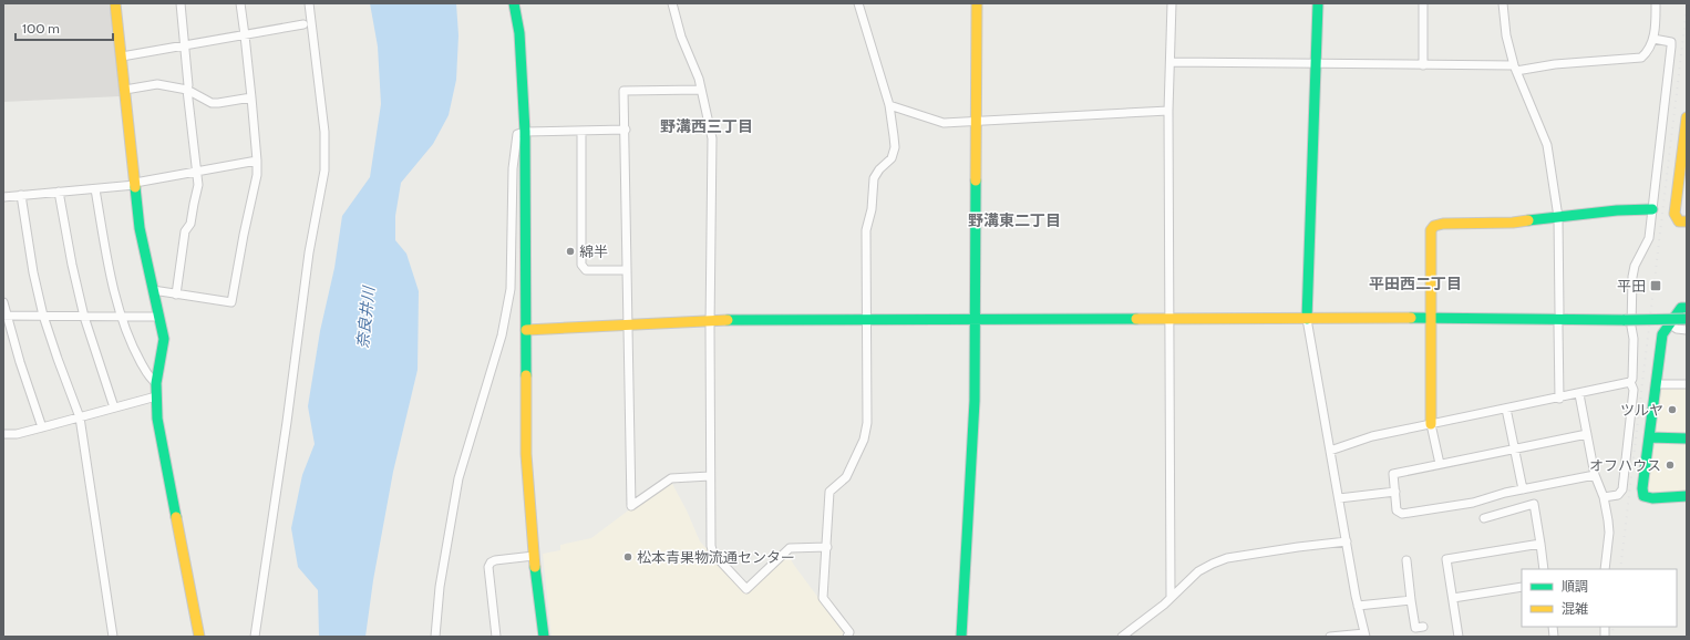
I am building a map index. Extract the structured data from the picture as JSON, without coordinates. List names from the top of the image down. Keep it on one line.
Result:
{"districts":["野溝西三丁目","野溝東二丁目","平田西二丁目"],"water":["奈良井川"],"places":{"other":["綿半","ツルヤ","オフハウス","松本青果物流通センター"],"transit":["平田"]},"legend":["順調","混雑"],"scale_bar":"100 m"}
